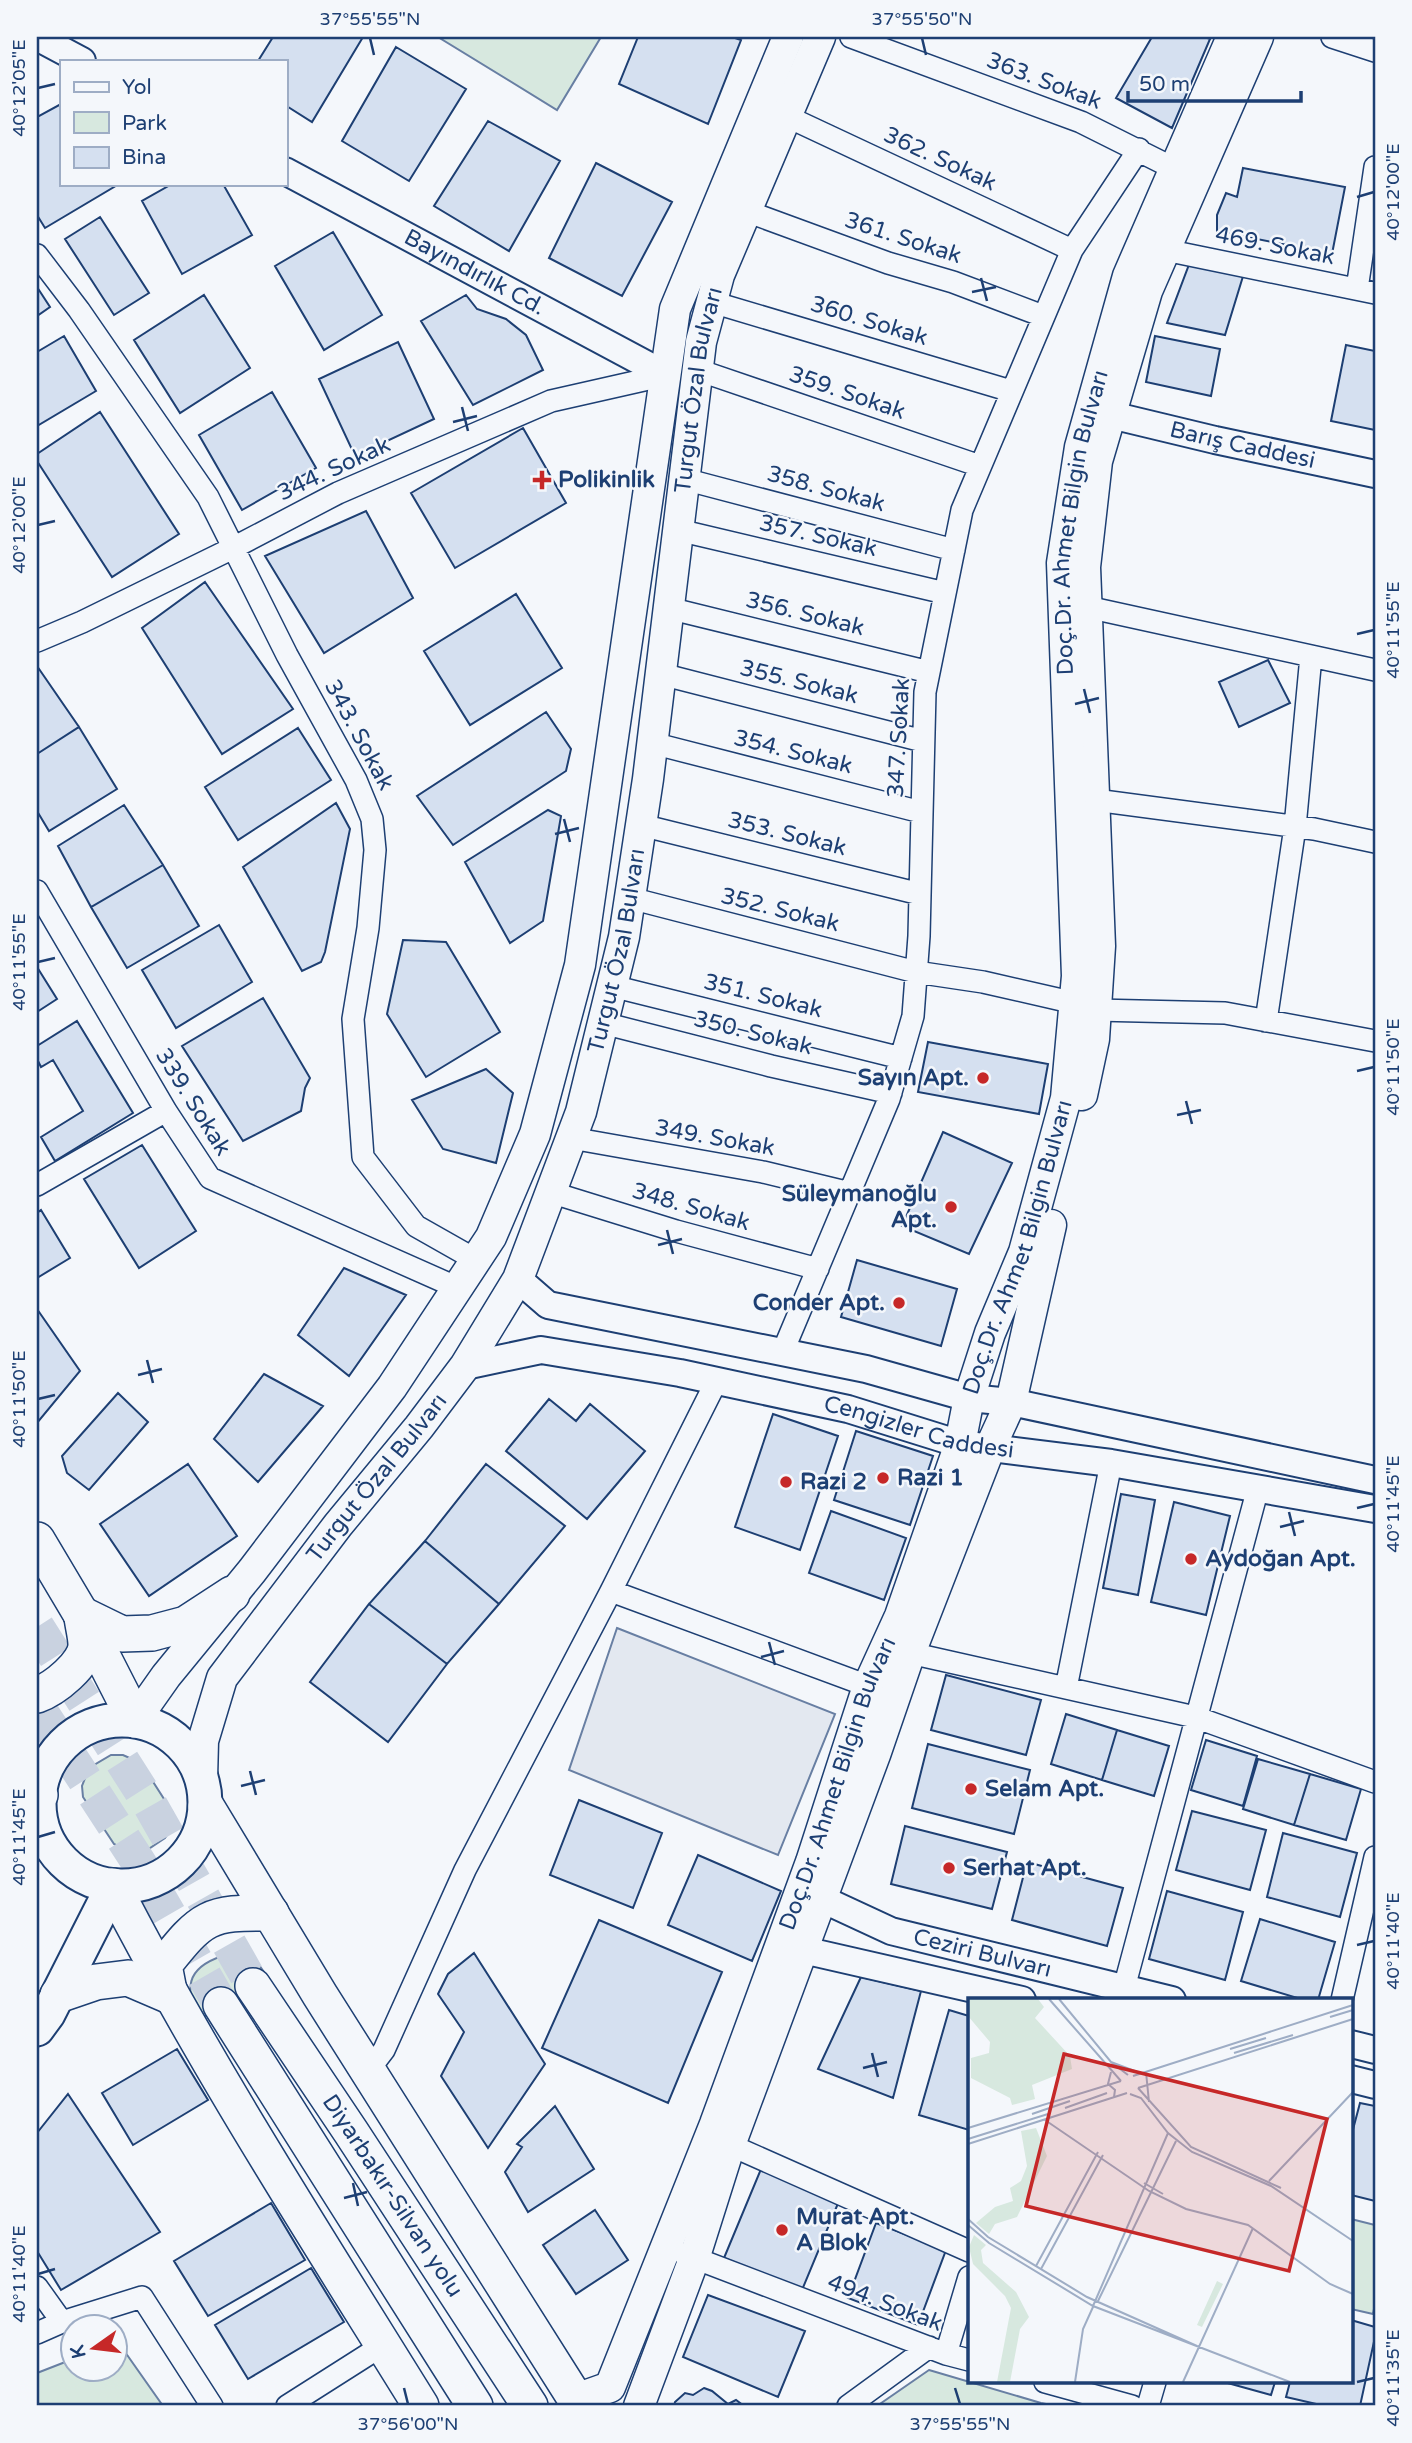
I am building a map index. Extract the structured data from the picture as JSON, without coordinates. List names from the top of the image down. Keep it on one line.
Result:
{"streets":{"highway":["Diyarbakır-Silvan yolu"],"main road":["Turgut Özal Bulvarı","Doç.Dr. Ahmet Bilgin Bulvarı"],"street":["363. Sokak","362. Sokak","361. Sokak","469. Sokak","Bayındırlık Cd.","360. Sokak","359. Sokak","Barış Caddesi","344. Sokak","358. Sokak","357. Sokak","356. Sokak","355. Sokak","343. Sokak","347. Sokak","354. Sokak","353. Sokak","352. Sokak","351. Sokak","350. Sokak","339. Sokak","349. Sokak","348. Sokak","Cengizler Caddesi","Ceziri Bulvarı","494. Sokak"]},"crossings":[["363. Sokak","Doç.Dr. Ahmet Bilgin Bulvarı"],["363. Sokak","347. Sokak"],["362. Sokak","Turgut Özal Bulvarı"],["362. Sokak","347. Sokak"],["361. Sokak","Turgut Özal Bulvarı"],["361. Sokak","347. Sokak"],["469. Sokak","Doç.Dr. Ahmet Bilgin Bulvarı"],["Bayındırlık Cd.","Turgut Özal Bulvarı"],["Bayındırlık Cd.","344. Sokak"],["360. Sokak","Turgut Özal Bulvarı"],["360. Sokak","347. Sokak"],["Turgut Özal Bulvarı","359. Sokak"],["Turgut Özal Bulvarı","344. Sokak"],["Turgut Özal Bulvarı","358. Sokak"],["Turgut Özal Bulvarı","357. Sokak"],["Turgut Özal Bulvarı","356. Sokak"],["Turgut Özal Bulvarı","355. Sokak"],["Turgut Özal Bulvarı","343. Sokak"],["Turgut Özal Bulvarı","354. Sokak"],["Turgut Özal Bulvarı","353. Sokak"],["Turgut Özal Bulvarı","352. Sokak"],["Turgut Özal Bulvarı","351. Sokak"],["Turgut Özal Bulvarı","350. Sokak"],["Turgut Özal Bulvarı","339. Sokak"],["Turgut Özal Bulvarı","349. Sokak"],["Turgut Özal Bulvarı","348. Sokak"],["Turgut Özal Bulvarı","Cengizler Caddesi"],["359. Sokak","347. Sokak"],["Barış Caddesi","Doç.Dr. Ahmet Bilgin Bulvarı"],["344. Sokak","343. Sokak"],["358. Sokak","347. Sokak"],["Doç.Dr. Ahmet Bilgin Bulvarı","352. Sokak"],["Doç.Dr. Ahmet Bilgin Bulvarı","Cengizler Caddesi"],["Doç.Dr. Ahmet Bilgin Bulvarı","Ceziri Bulvarı"],["Doç.Dr. Ahmet Bilgin Bulvarı","494. Sokak"],["357. Sokak","347. Sokak"],["356. Sokak","347. Sokak"],["355. Sokak","347. Sokak"],["347. Sokak","354. Sokak"],["347. Sokak","353. Sokak"],["347. Sokak","352. Sokak"],["347. Sokak","351. Sokak"],["347. Sokak","350. Sokak"],["347. Sokak","349. Sokak"],["347. Sokak","348. Sokak"],["347. Sokak","Cengizler Caddesi"]],"places":{"health":["Polikinlik"],"other":["Sayın Apt.","Süleymanoğlu Apt.","Conder Apt.","Razi 1","Razi 2","Aydoğan Apt.","Selam Apt.","Serhat Apt.","Murat Apt. A Blok"]},"legend":["Yol","Park","Bina"],"scale_bar":"50 m","north":"left","coordinates":["37°55'55\"N","37°55'50\"N","40°12'05\"E","40°12'00\"E","40°11'55\"E","40°11'50\"E","40°11'45\"E","40°11'40\"E","40°11'35\"E","37°56'00\"N"]}
